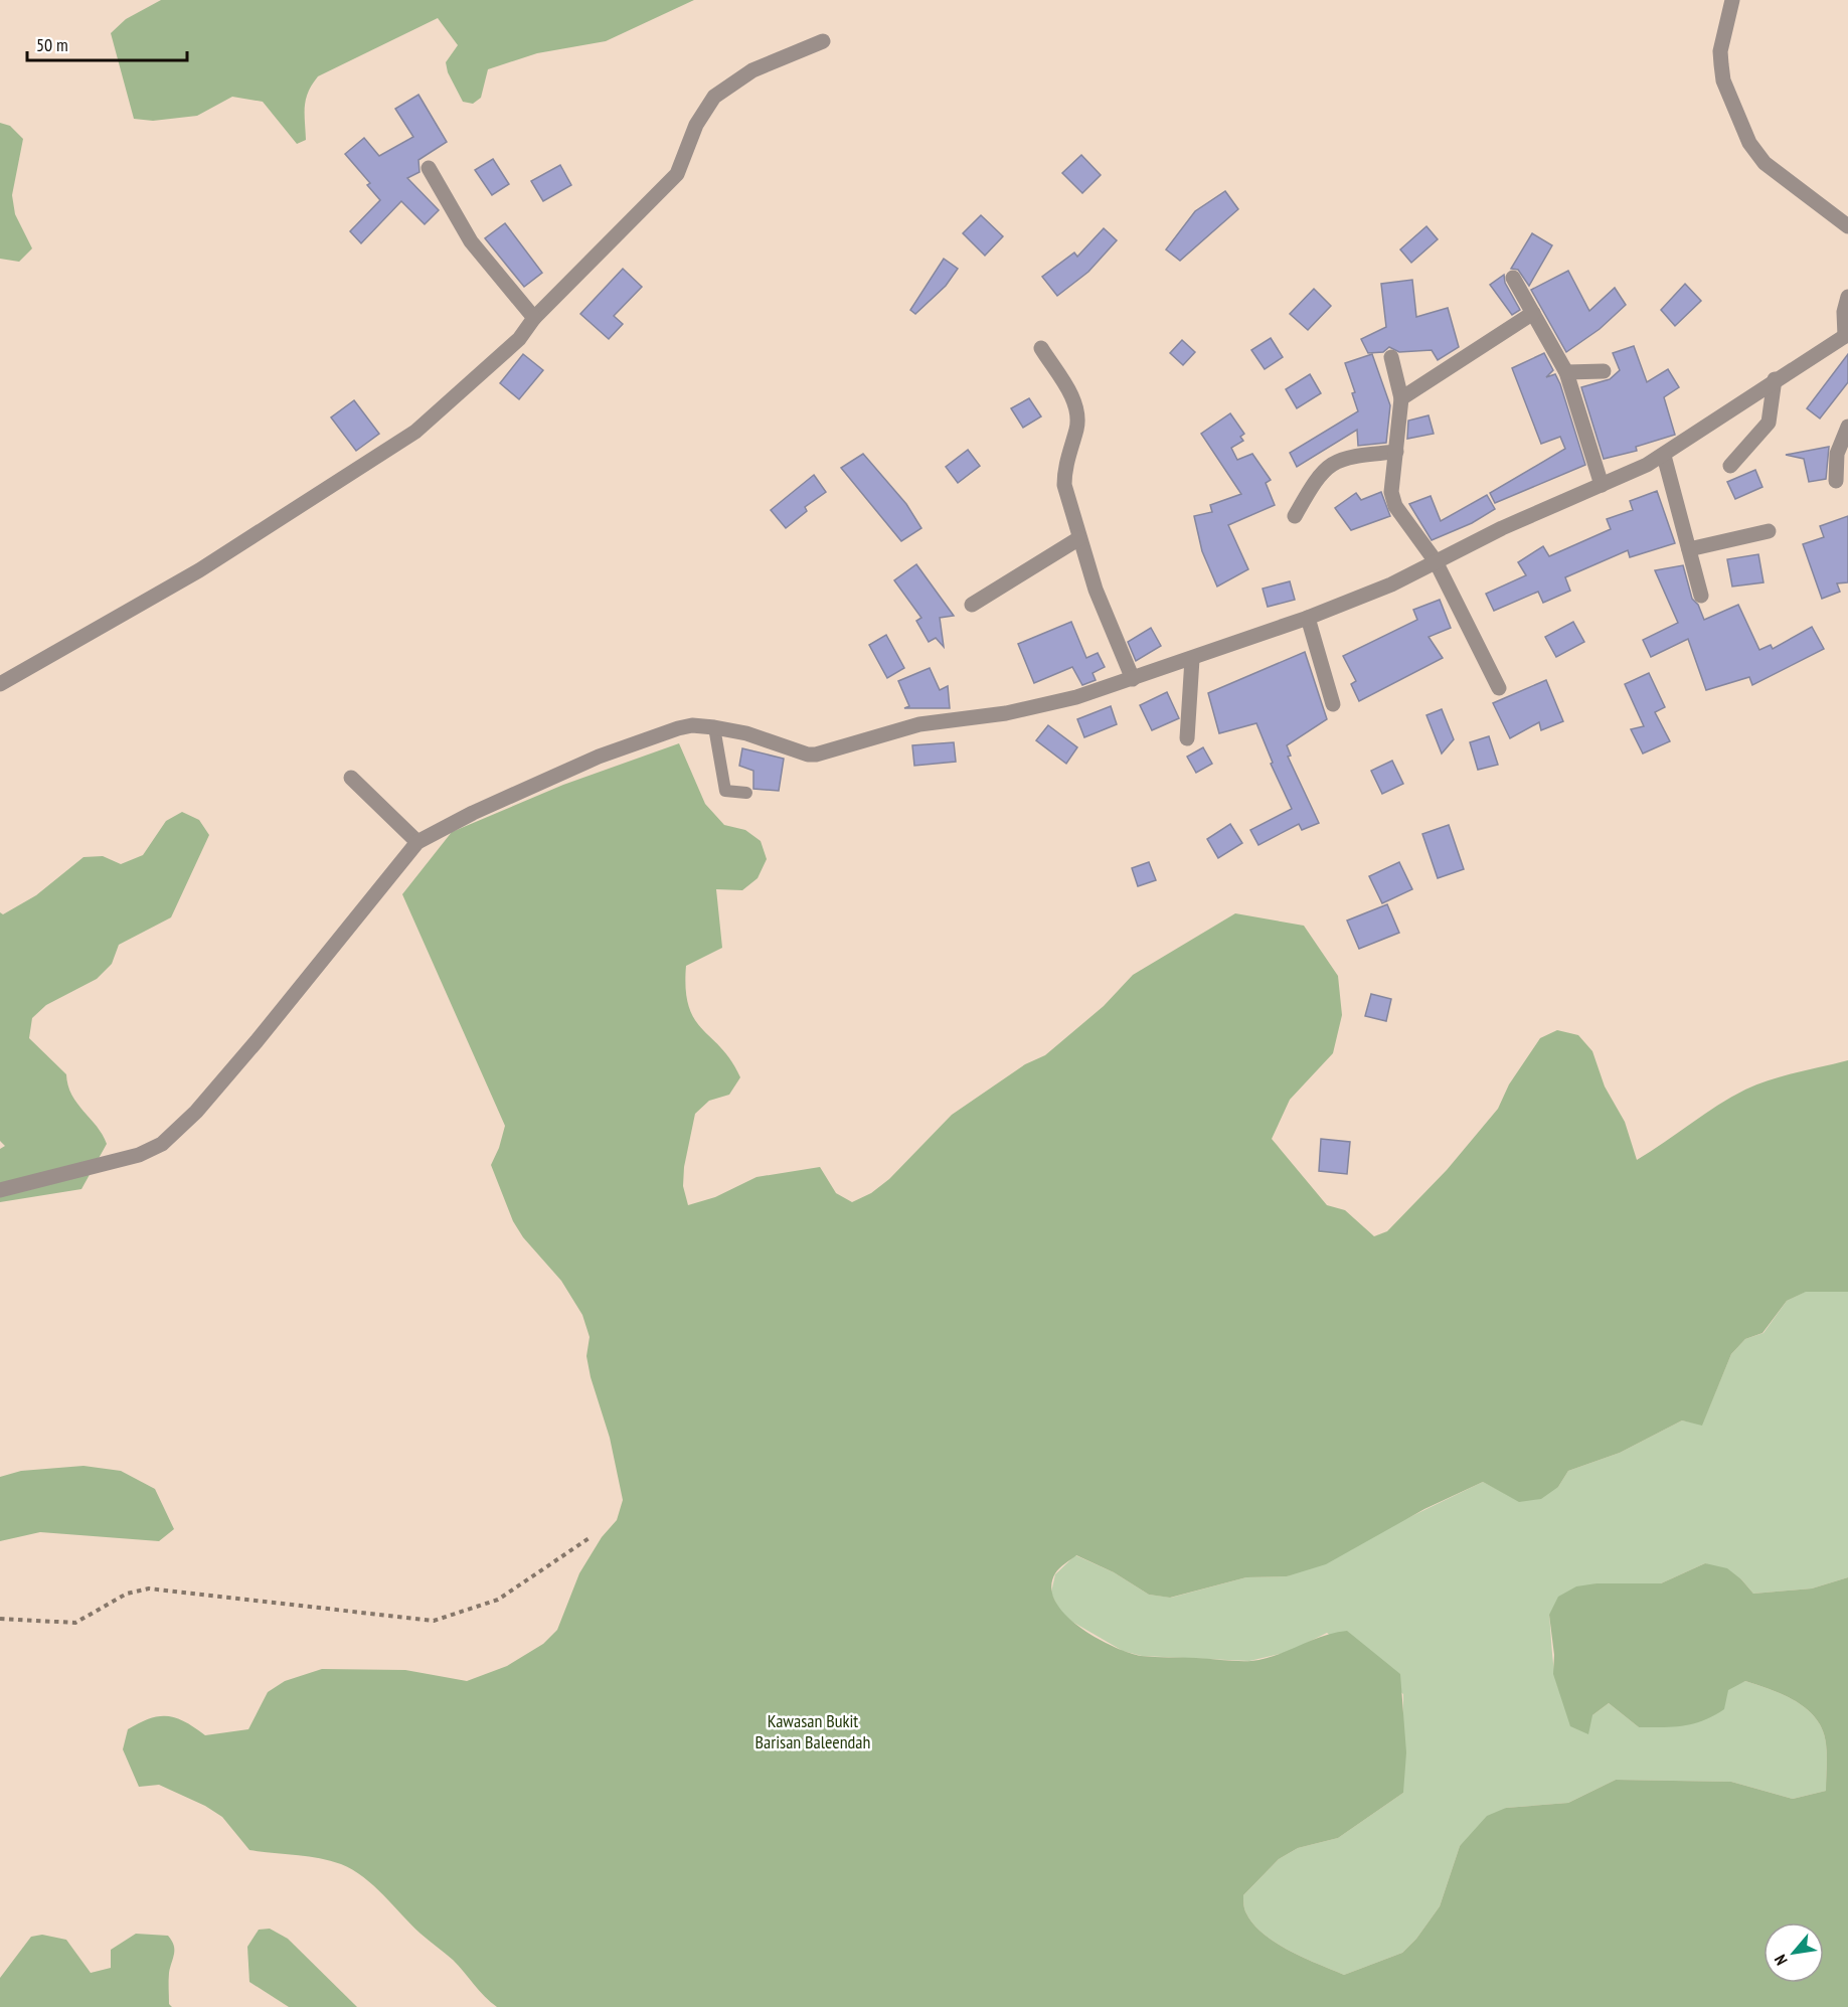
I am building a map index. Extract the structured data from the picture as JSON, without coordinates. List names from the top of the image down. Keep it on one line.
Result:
{"parks":["Kawasan Bukit Barisan Baleendah"],"scale_bar":"50 m","north":"bottom left"}
